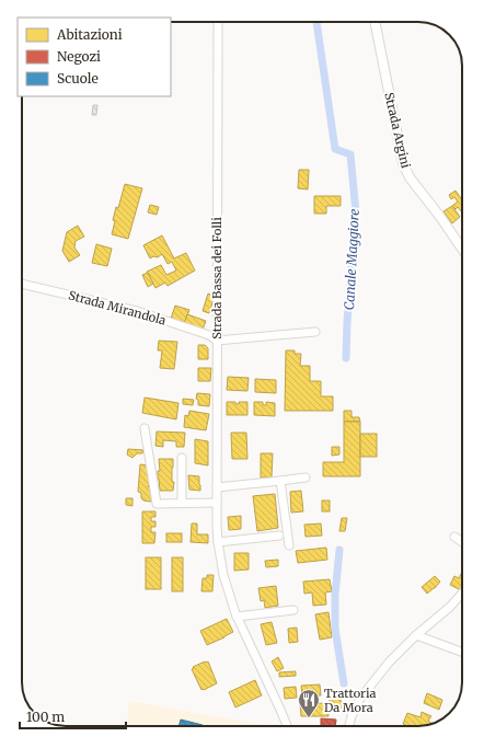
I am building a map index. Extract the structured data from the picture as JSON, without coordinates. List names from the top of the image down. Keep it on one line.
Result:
{"streets":{"main road":["Strada Argini"],"street":["Strada Bassa dei Folli","Strada Mirandola"]},"crossings":[["Strada Bassa dei Folli","Strada Mirandola"]],"water":["Canale Maggiore"],"places":{"restaurant":["Trattoria Da Mora"]},"legend":["Abitazioni","Negozi","Scuole"],"scale_bar":"100 m"}
